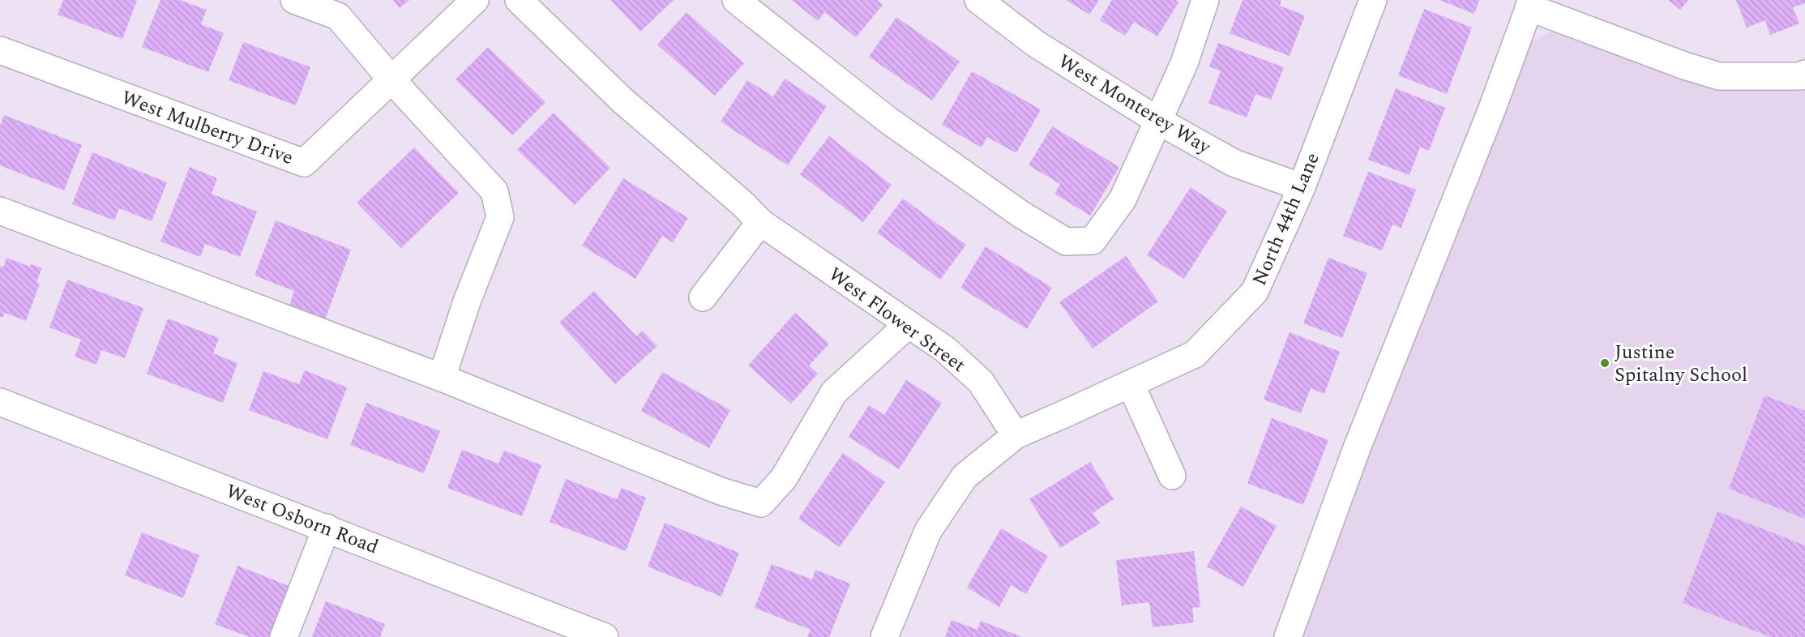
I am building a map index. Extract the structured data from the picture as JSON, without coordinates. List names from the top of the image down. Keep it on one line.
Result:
{"streets":{"street":["West Monterey Way","West Mulberry Drive","North 44th Lane","West Flower Street","West Osborn Road"]},"crossings":[["West Monterey Way","North 44th Lane"],["North 44th Lane","West Flower Street"]],"places":["Justine Spitalny School"]}
